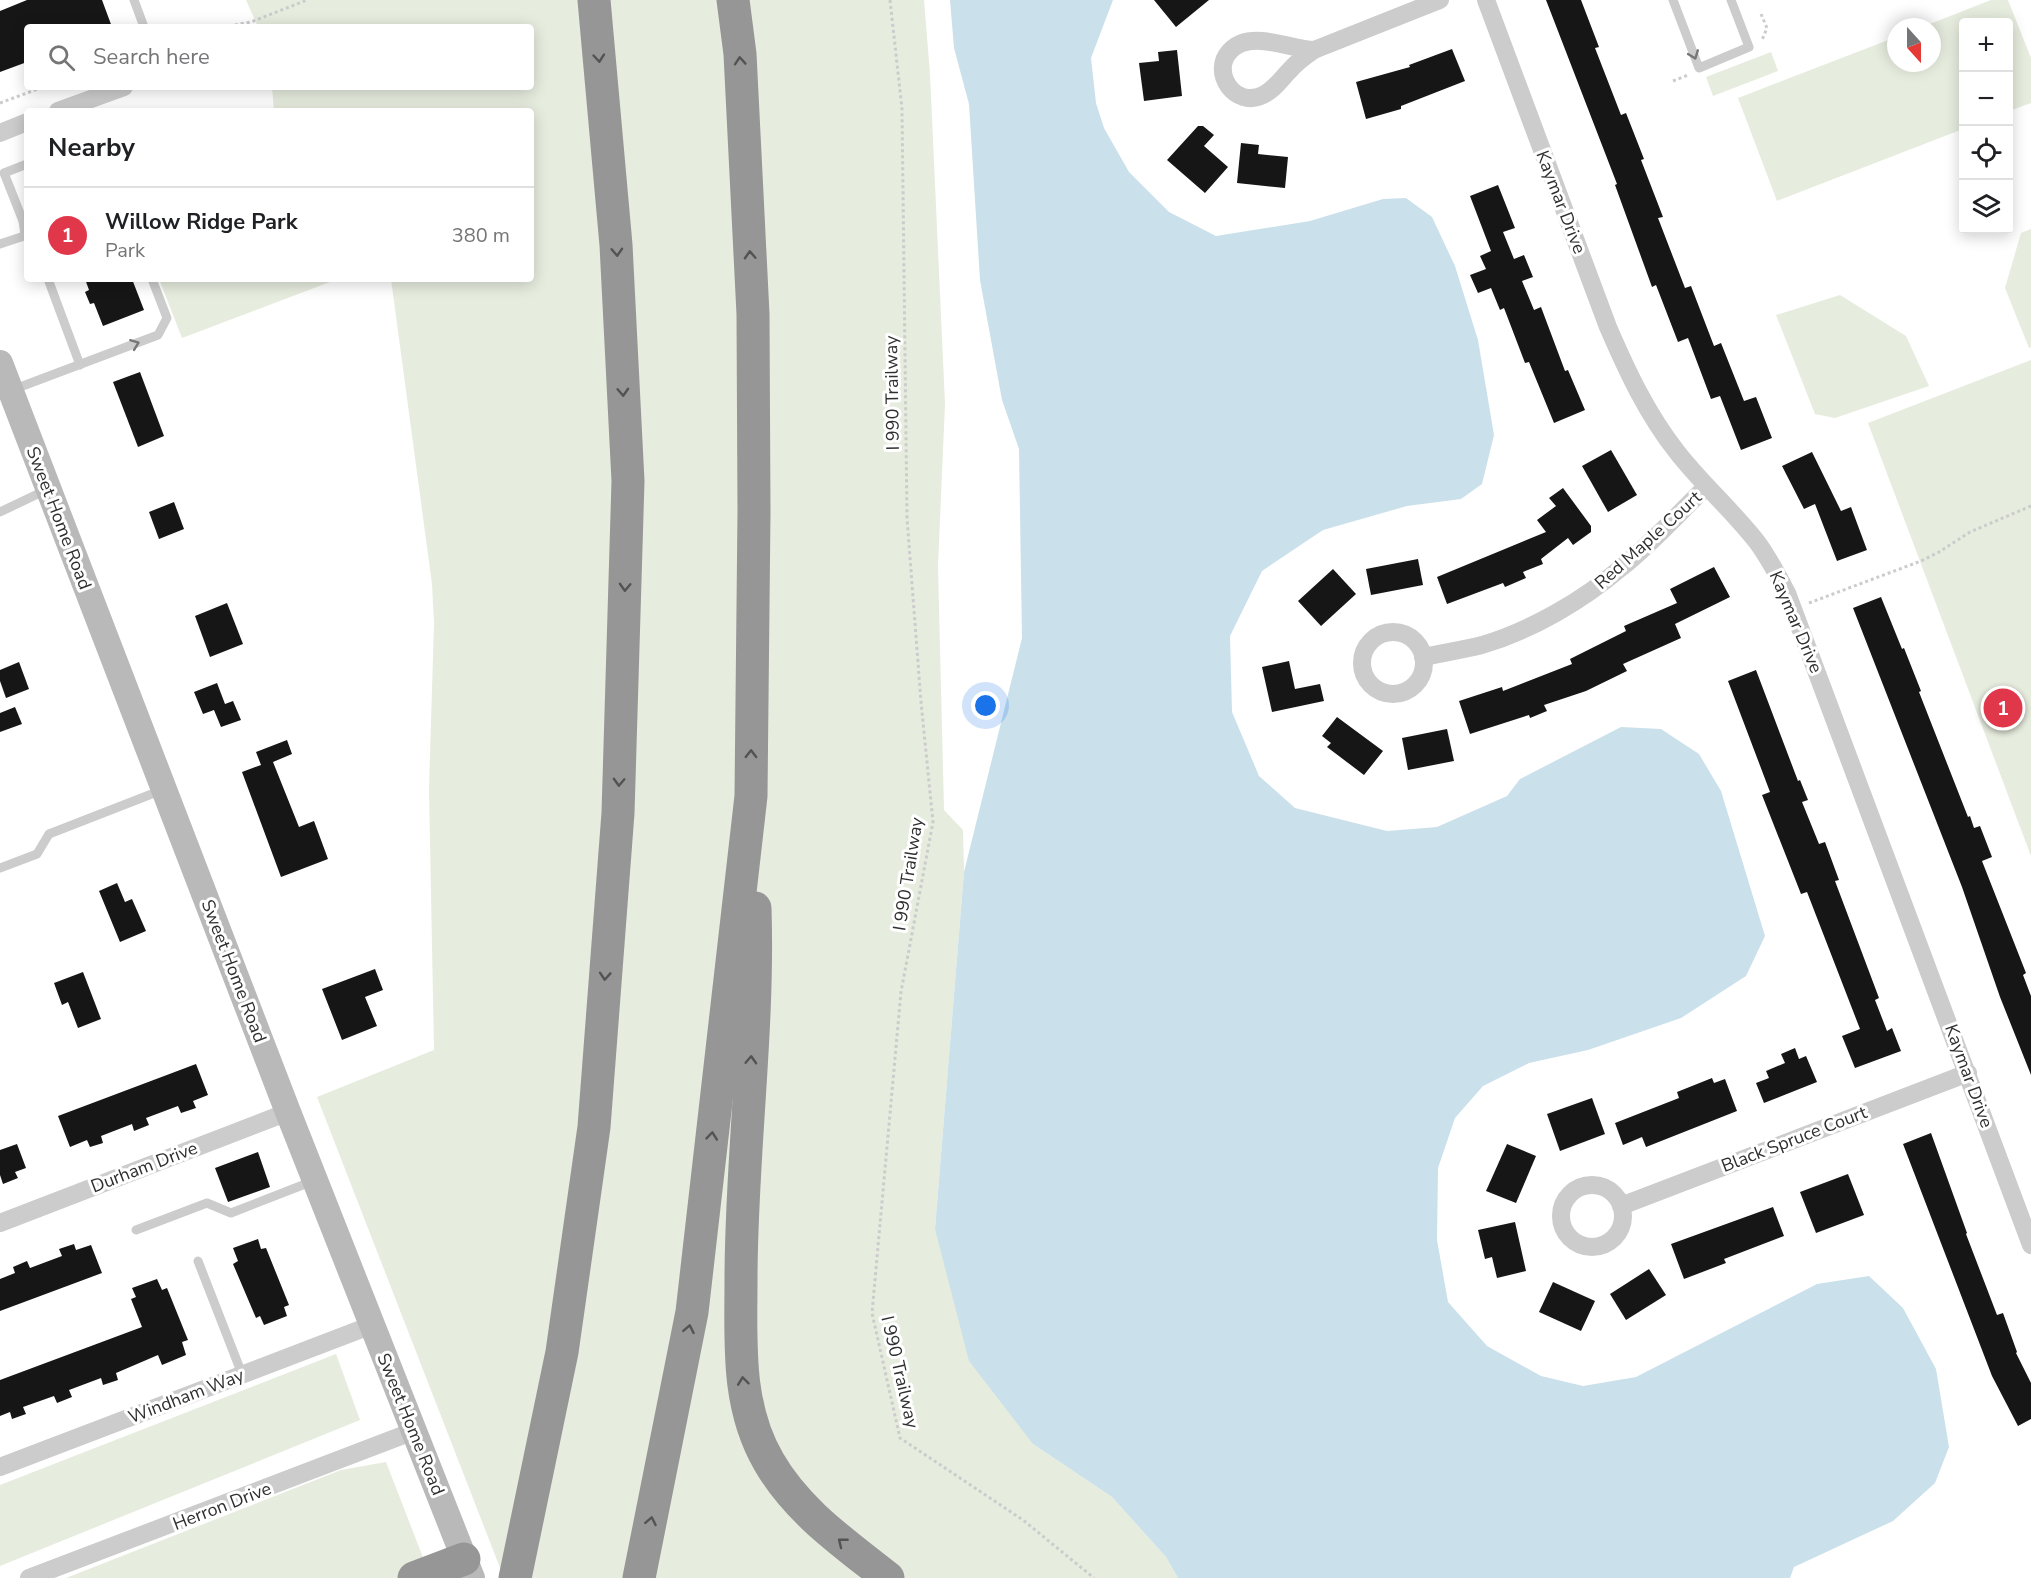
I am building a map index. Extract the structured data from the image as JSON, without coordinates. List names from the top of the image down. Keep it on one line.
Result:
{"streets":{"main road":["Sweet Home Road"],"street":["Kaymar Drive","Red Maple Court","Black Spruce Court","Durham Drive","Windham Way","Herron Drive"],"path":["I 990 Trailway"]},"crossings":[["Kaymar Drive","Red Maple Court"],["Kaymar Drive","Black Spruce Court"],["Sweet Home Road","Durham Drive"],["Sweet Home Road","Windham Way"],["Sweet Home Road","Herron Drive"]],"north":"bottom","page":{"map_buttons":["+","−"],"search":"Search here","heading":"Nearby","list":[{"mark":"1","name":"Willow Ridge Park","note":"Park","value":"380 m"}],"pins":"1"}}
